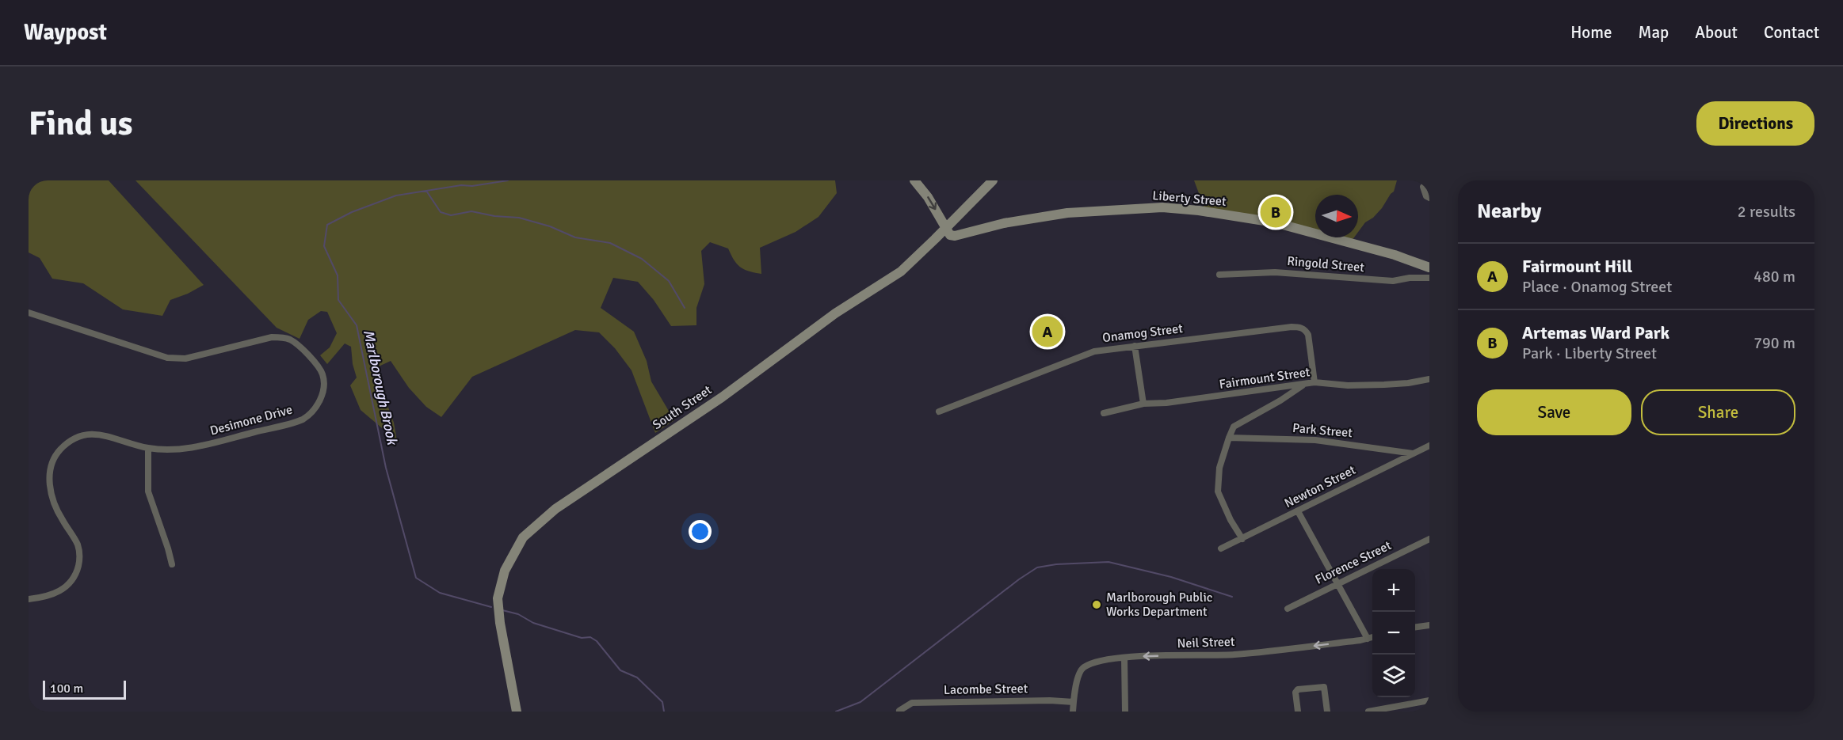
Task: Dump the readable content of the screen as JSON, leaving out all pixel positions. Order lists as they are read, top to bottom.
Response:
{
  "streets": {
    "main road": ["Liberty Street", "South Street"],
    "street": [
      "Ringold Street",
      "Onamog Street",
      "Fairmount Street",
      "Desimone Drive",
      "Park Street",
      "Newton Street",
      "Florence Street",
      "Neil Street",
      "Lacombe Street"
    ]
  },
  "crossings": [
    ["Liberty Street", "South Street"],
    ["Onamog Street", "Fairmount Street"],
    ["Park Street", "Newton Street"],
    ["Neil Street", "Lacombe Street"]
  ],
  "one_way": ["Neil Street"],
  "water": ["Marlborough Brook"],
  "places": ["Marlborough Public Works Department"],
  "scale_bar": "100 m",
  "north": "right",
  "page": {
    "header": "Waypost",
    "nav": [
      "Home",
      "Map",
      "About",
      "Contact"
    ],
    "buttons": [
      "Directions",
      ["Save", "Share"]
    ],
    "title": "Find us",
    "heading": ["Nearby", "2 results"],
    "pins": ["B", "A"],
    "list": [
      {
        "mark": "A",
        "name": "Fairmount Hill",
        "note": "Place · Onamog Street",
        "value": "480 m"
      },
      {
        "mark": "B",
        "name": "Artemas Ward Park",
        "note": "Park · Liberty Street",
        "value": "790 m"
      }
    ],
    "map_buttons": ["+", "−"],
    "scale": "100 m"
  }
}
